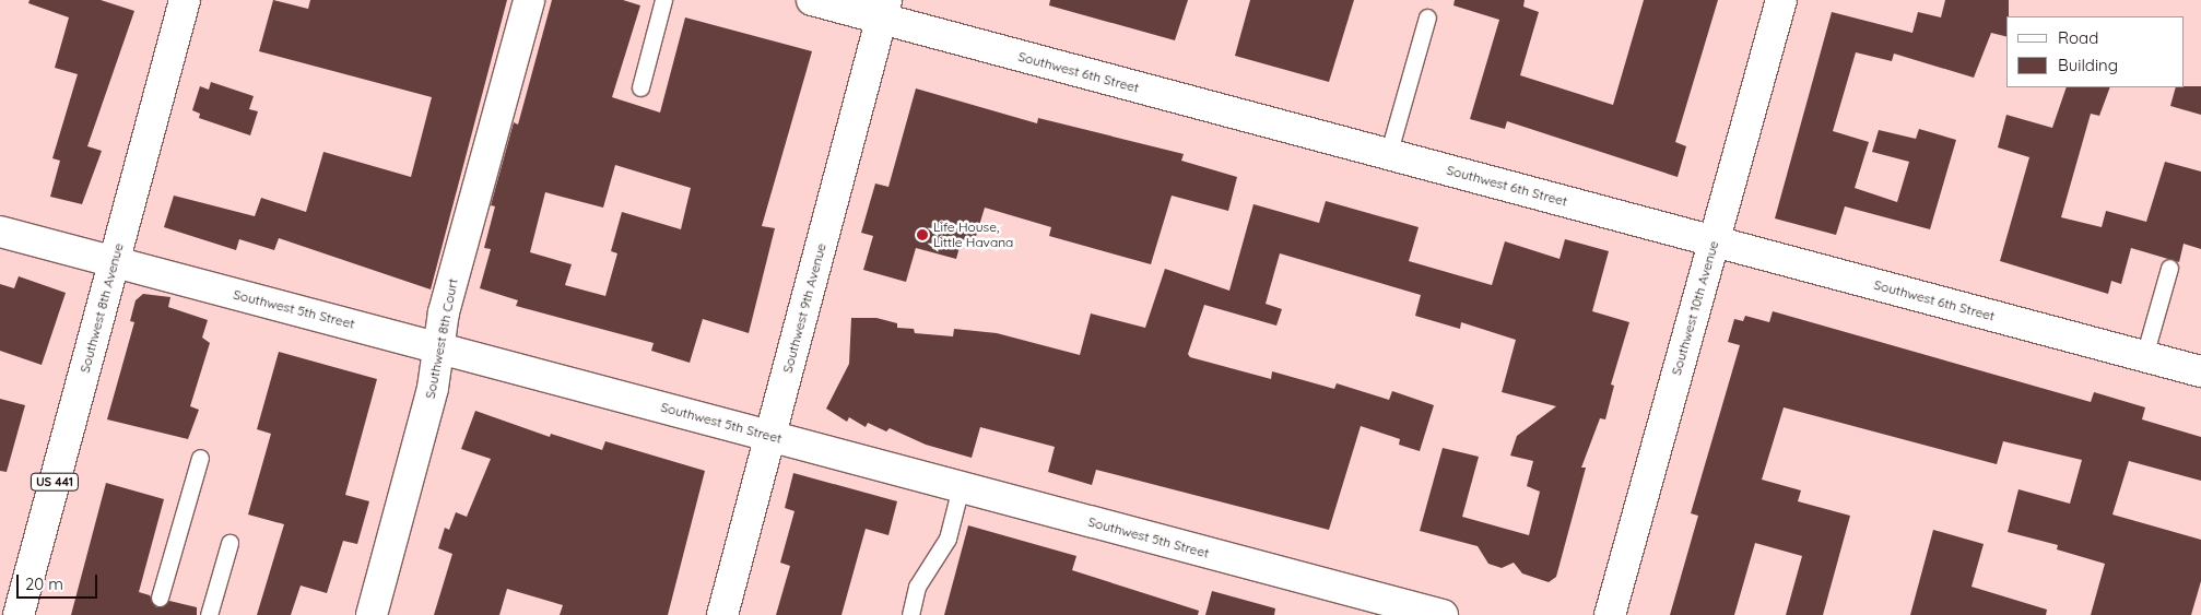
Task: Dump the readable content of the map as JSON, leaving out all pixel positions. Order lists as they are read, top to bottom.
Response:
{
  "streets": {
    "street": [
      "Southwest 6th Street",
      "Southwest 8th Avenue",
      "Southwest 9th Avenue",
      "Southwest 10th Avenue",
      "Southwest 5th Street",
      "Southwest 8th Court",
      "US 441"
    ]
  },
  "crossings": [
    ["Southwest 6th Street", "Southwest 9th Avenue"],
    ["Southwest 6th Street", "Southwest 10th Avenue"],
    ["Southwest 8th Avenue", "Southwest 5th Street"],
    ["Southwest 9th Avenue", "Southwest 5th Street"],
    ["Southwest 5th Street", "Southwest 8th Court"]
  ],
  "places": ["Life House, Little Havana"],
  "legend": ["Road", "Building"],
  "scale_bar": "20 m"
}
